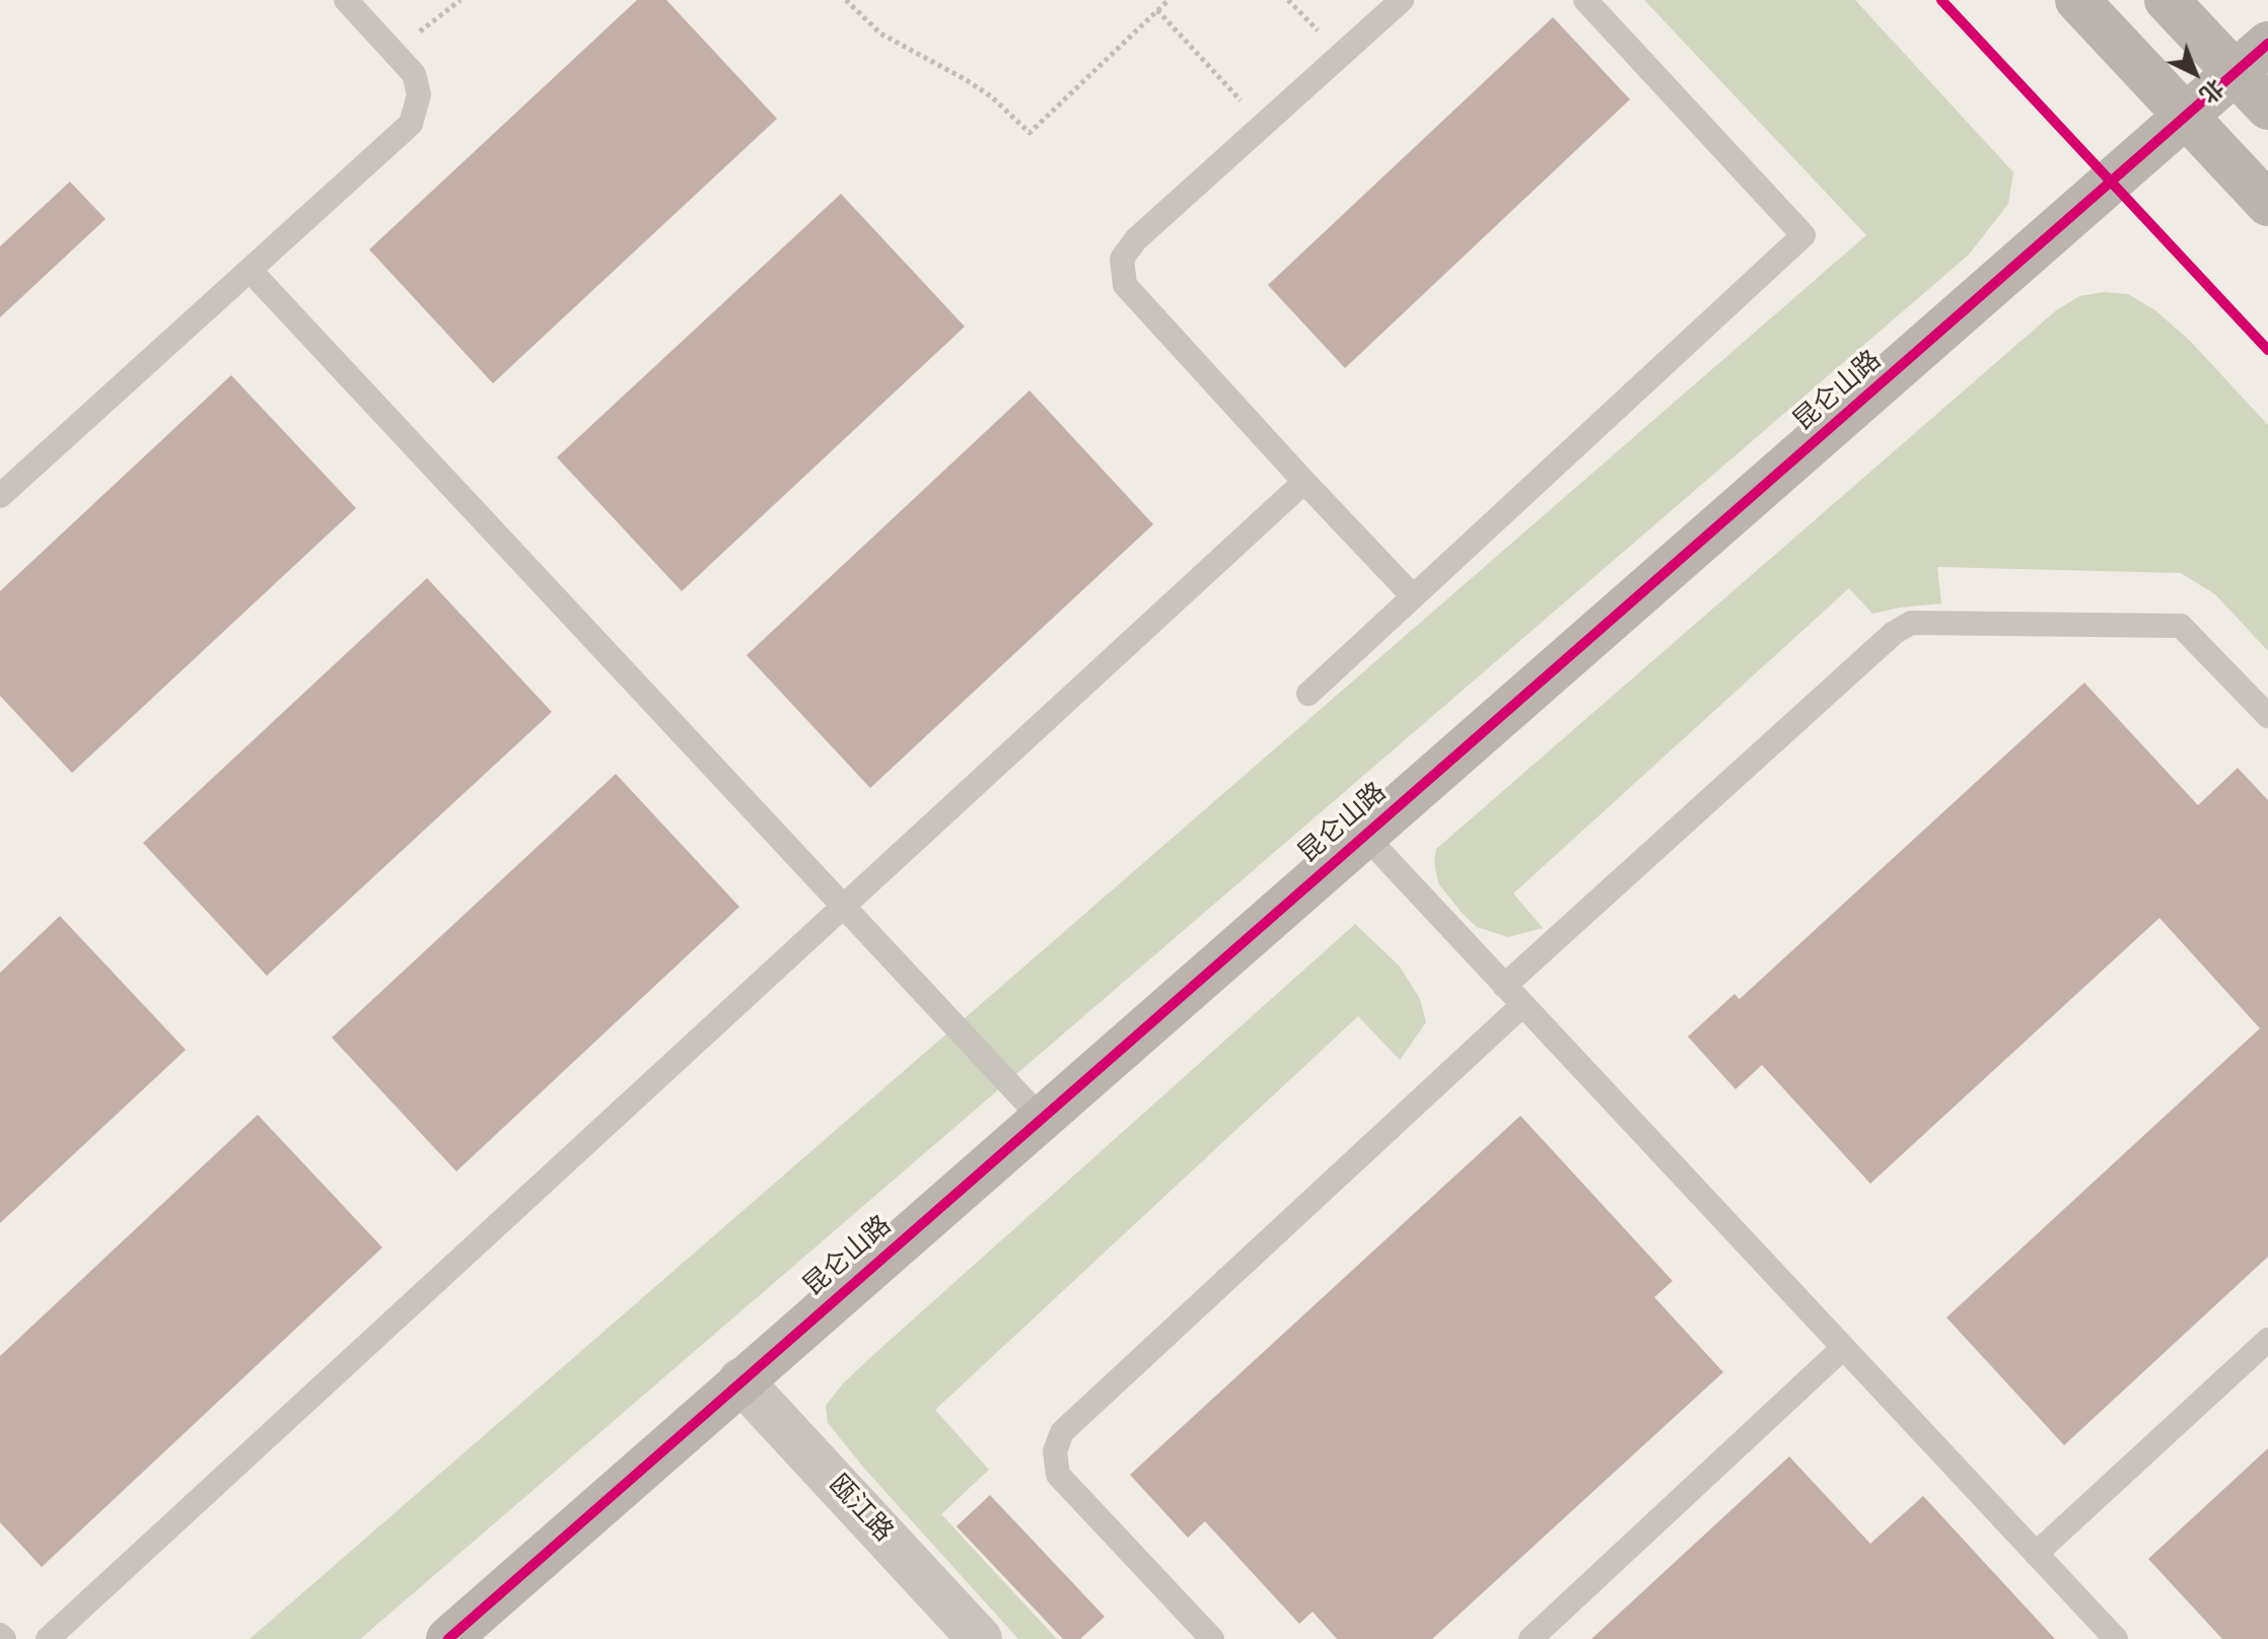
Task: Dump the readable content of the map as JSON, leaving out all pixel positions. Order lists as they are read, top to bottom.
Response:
{
  "streets": {
    "street": ["昆仑山路", "瓯江路"]
  },
  "crossings": [
    ["昆仑山路", "瓯江路"]
  ],
  "north": "bottom right"
}
